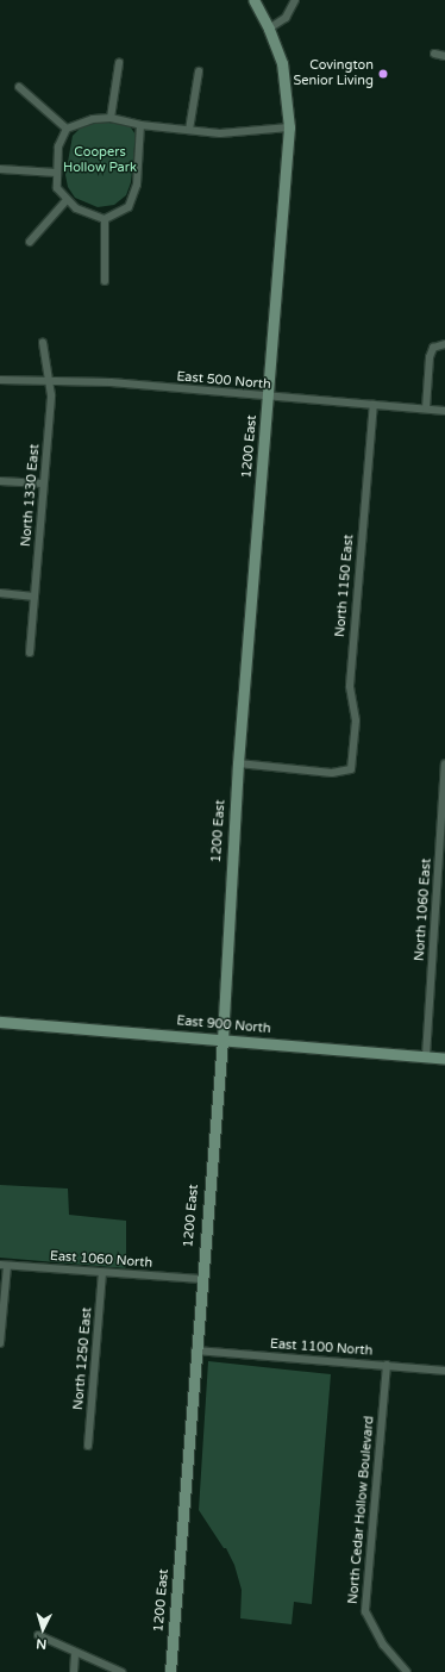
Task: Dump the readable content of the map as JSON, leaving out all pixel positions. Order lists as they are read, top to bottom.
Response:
{
  "streets": {
    "main road": ["1200 East", "East 900 North"],
    "street": [
      "East 500 North",
      "North 1330 East",
      "North 1150 East",
      "North 1060 East",
      "East 1060 North",
      "East 1100 North",
      "North 1250 East",
      "North Cedar Hollow Boulevard"
    ]
  },
  "crossings": [
    ["East 500 North", "1200 East"],
    ["East 500 North", "North 1330 East"],
    ["East 500 North", "North 1150 East"],
    ["1200 East", "North 1150 East"],
    ["1200 East", "East 900 North"],
    ["1200 East", "East 1060 North"],
    ["1200 East", "East 1100 North"],
    ["North 1060 East", "East 900 North"],
    ["East 1060 North", "North 1250 East"],
    ["East 1100 North", "North Cedar Hollow Boulevard"]
  ],
  "parks": ["Coopers Hollow Park"],
  "places": ["Covington Senior Living"],
  "north": "bottom"
}
